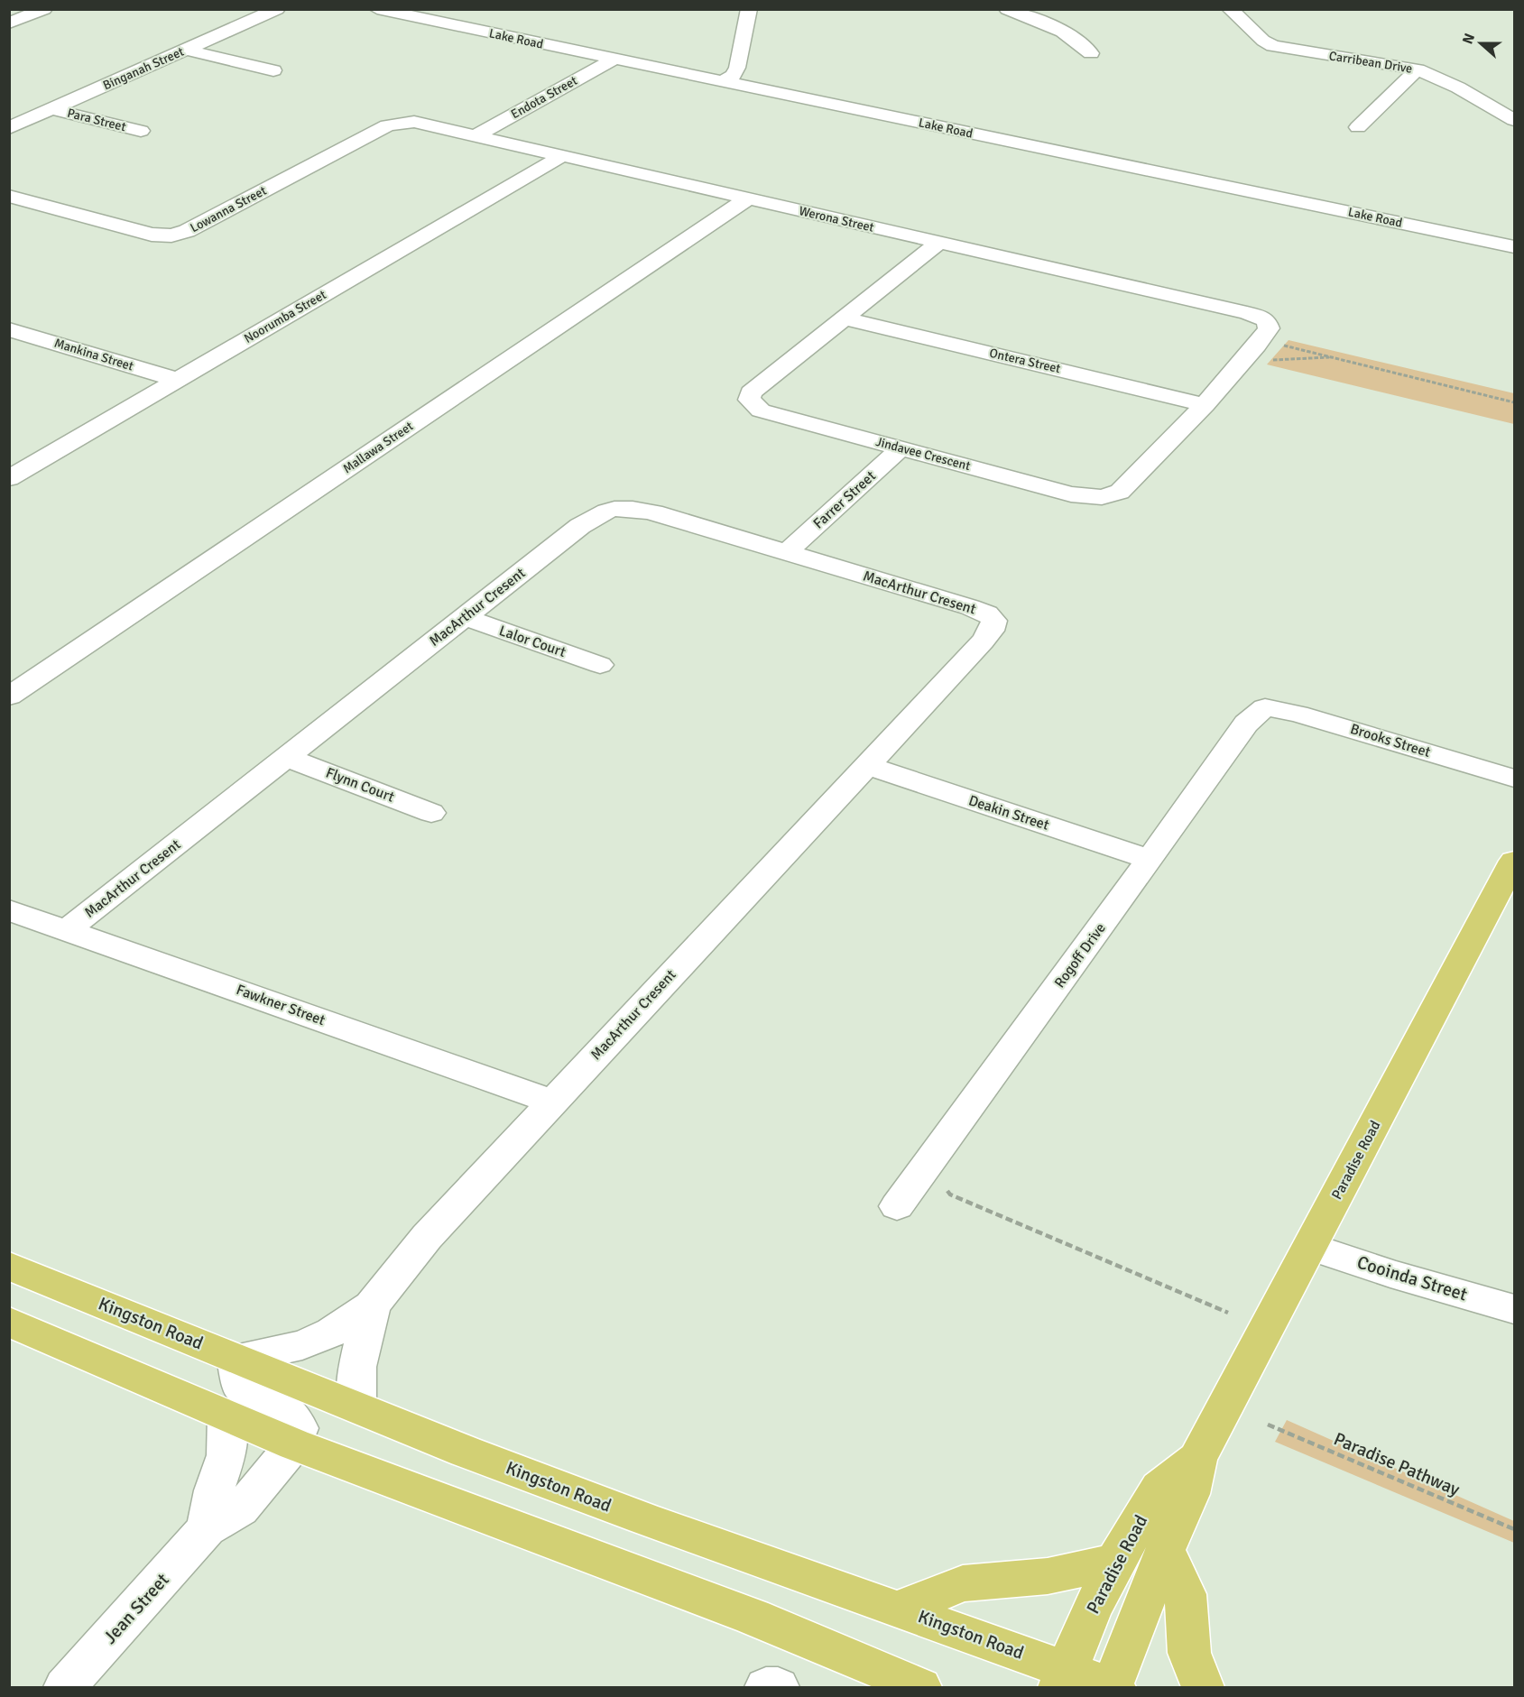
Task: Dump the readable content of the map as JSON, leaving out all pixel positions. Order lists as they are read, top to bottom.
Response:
{
  "streets": {
    "main road": ["Paradise Road", "Kingston Road"],
    "street": [
      "Lake Road",
      "Carribean Drive",
      "Binganah Street",
      "Endota Street",
      "Para Street",
      "Lowanna Street",
      "Werona Street",
      "Noorumba Street",
      "Mankina Street",
      "Ontera Street",
      "Mallawa Street",
      "Jindavee Crescent",
      "Farrer Street",
      "MacArthur Cresent",
      "Lalor Court",
      "Brooks Street",
      "Flynn Court",
      "Deakin Street",
      "Rogoff Drive",
      "Fawkner Street",
      "Cooinda Street",
      "Jean Street"
    ],
    "path": ["Paradise Pathway"]
  },
  "crossings": [
    ["Lake Road", "Endota Street"],
    ["Binganah Street", "Para Street"],
    ["Endota Street", "Werona Street"],
    ["Lowanna Street", "Werona Street"],
    ["Werona Street", "Noorumba Street"],
    ["Werona Street", "Mallawa Street"],
    ["Werona Street", "Jindavee Crescent"],
    ["Noorumba Street", "Mankina Street"],
    ["Ontera Street", "Jindavee Crescent"],
    ["Jindavee Crescent", "Farrer Street"],
    ["Farrer Street", "MacArthur Cresent"],
    ["MacArthur Cresent", "Lalor Court"],
    ["MacArthur Cresent", "Flynn Court"],
    ["MacArthur Cresent", "Deakin Street"],
    ["MacArthur Cresent", "Fawkner Street"],
    ["MacArthur Cresent", "Kingston Road"],
    ["Brooks Street", "Rogoff Drive"],
    ["Deakin Street", "Rogoff Drive"],
    ["Paradise Road", "Cooinda Street"],
    ["Paradise Road", "Kingston Road"]
  ],
  "north": "left"
}
